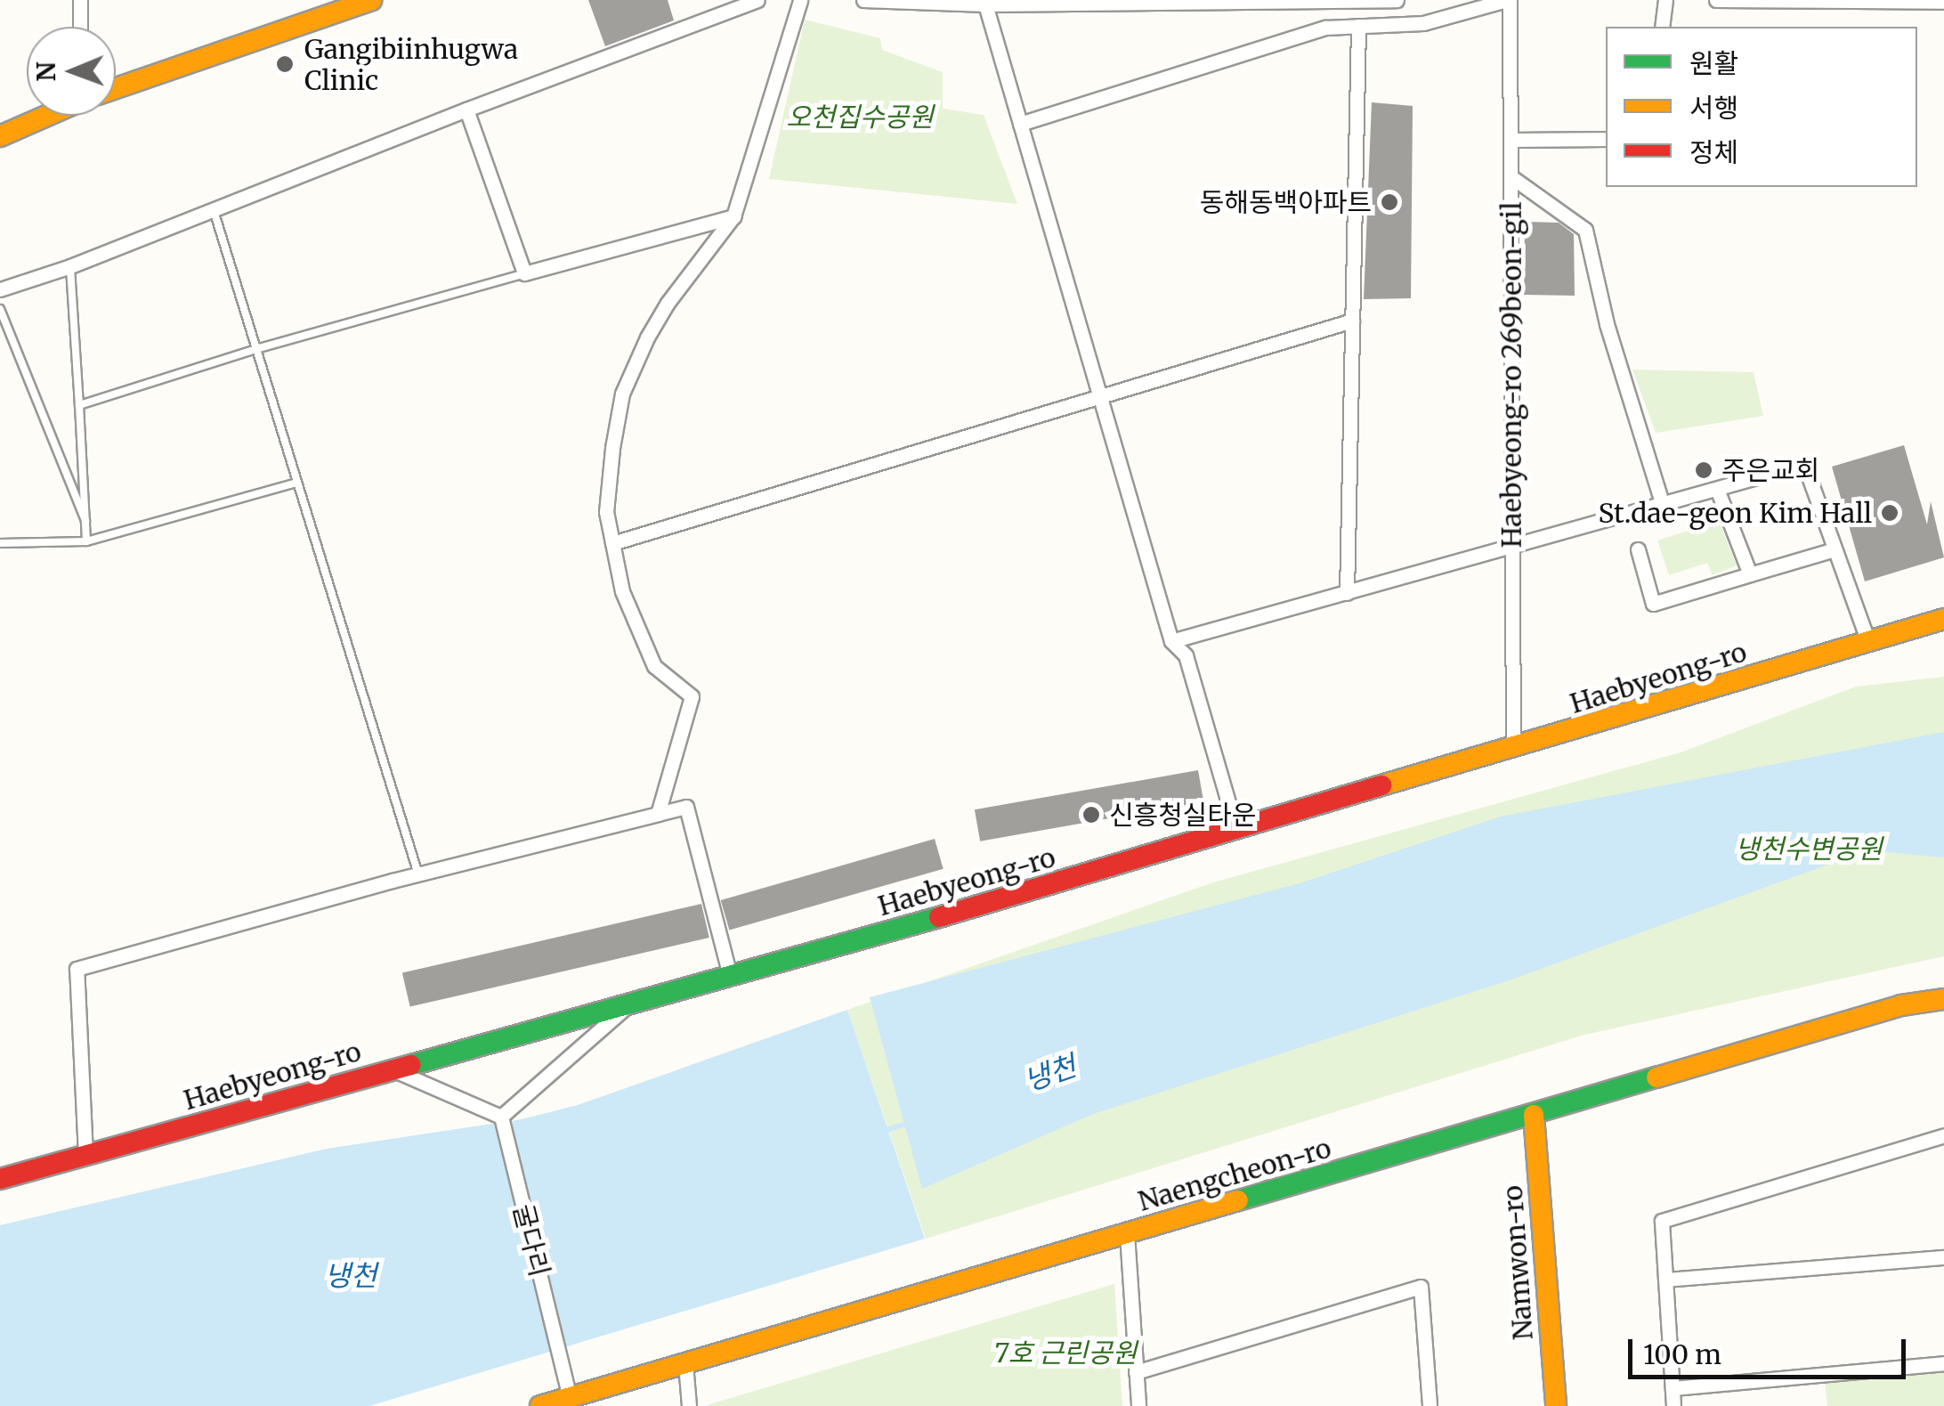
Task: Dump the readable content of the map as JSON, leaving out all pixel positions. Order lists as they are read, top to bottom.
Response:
{
  "streets": {
    "main road": ["Haebyeong-ro", "Naengcheon-ro", "Namwon-ro"],
    "street": ["Haebyeong-ro 269beon-gil", "굴다리"]
  },
  "crossings": [
    ["Haebyeong-ro 269beon-gil", "Haebyeong-ro"],
    ["Naengcheon-ro", "굴다리"],
    ["Naengcheon-ro", "Namwon-ro"]
  ],
  "water": ["냉천"],
  "parks": ["오천집수공원", "냉천수변공원", "7호 근린공원"],
  "places": [
    "Gangibiinhugwa Clinic",
    "동해동백아파트",
    "주은교회",
    "St.dae-geon Kim Hall",
    "신흥청실타운"
  ],
  "legend": ["원활", "서행", "정체"],
  "scale_bar": "100 m",
  "north": "left"
}
